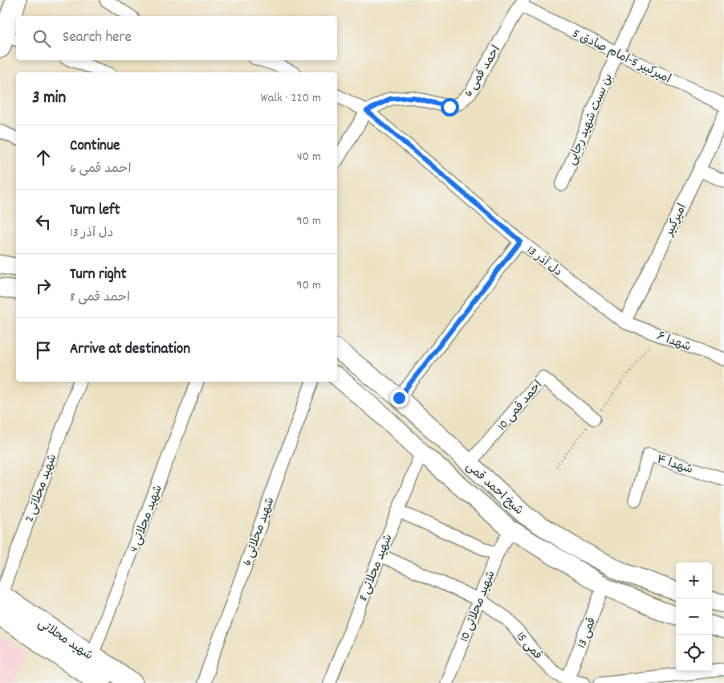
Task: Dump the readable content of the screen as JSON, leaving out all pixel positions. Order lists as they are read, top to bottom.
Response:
{
  "streets": {
    "main road": ["شهید محلاتی"],
    "street": [
      "امیرکبیر 5-امام صادق 5",
      "احمد قمی 6",
      "بن بست شهید رجایی",
      "امیرکبیر",
      "دل آذر 13",
      "شهدا ۶",
      "احمد قمی 10",
      "شهدا ۴",
      "شهید محلاتی 2",
      "شیخ احمد قمی",
      "شهید محلاتی 4",
      "شهید محلاتی 6",
      "شهید محلاتی 8",
      "شهید محلاتی 10",
      "قمی 13",
      "قمی 15"
    ]
  },
  "crossings": [
    ["امیرکبیر 5-امام صادق 5", "احمد قمی 6"],
    ["امیرکبیر 5-امام صادق 5", "بن بست شهید رجایی"],
    ["احمد قمی 6", "دل آذر 13"],
    ["امیرکبیر", "دل آذر 13"],
    ["امیرکبیر", "شهدا ۶"],
    ["دل آذر 13", "شهدا ۶"],
    ["احمد قمی 10", "شیخ احمد قمی"],
    ["شهید محلاتی 2", "شهید محلاتی"],
    ["شیخ احمد قمی", "شهید محلاتی 8"],
    ["شیخ احمد قمی", "شهید محلاتی 10"],
    ["شیخ احمد قمی", "قمی 13"],
    ["شهید محلاتی 4", "شهید محلاتی"],
    ["شهید محلاتی 8", "قمی 15"],
    ["شهید محلاتی 10", "قمی 15"],
    ["قمی 13", "قمی 15"]
  ],
  "page": {
    "search": "Search here",
    "heading": ["3 min", "Walk · 220 m"],
    "list": [
      ["Continue", "احمد قمی 6", "40 m"],
      ["Turn left", "دل آذر 13", "90 m"],
      ["Turn right", "احمد قمی 8", "90 m"],
      "Arrive at destination"
    ],
    "map_buttons": ["+", "−"]
  }
}
